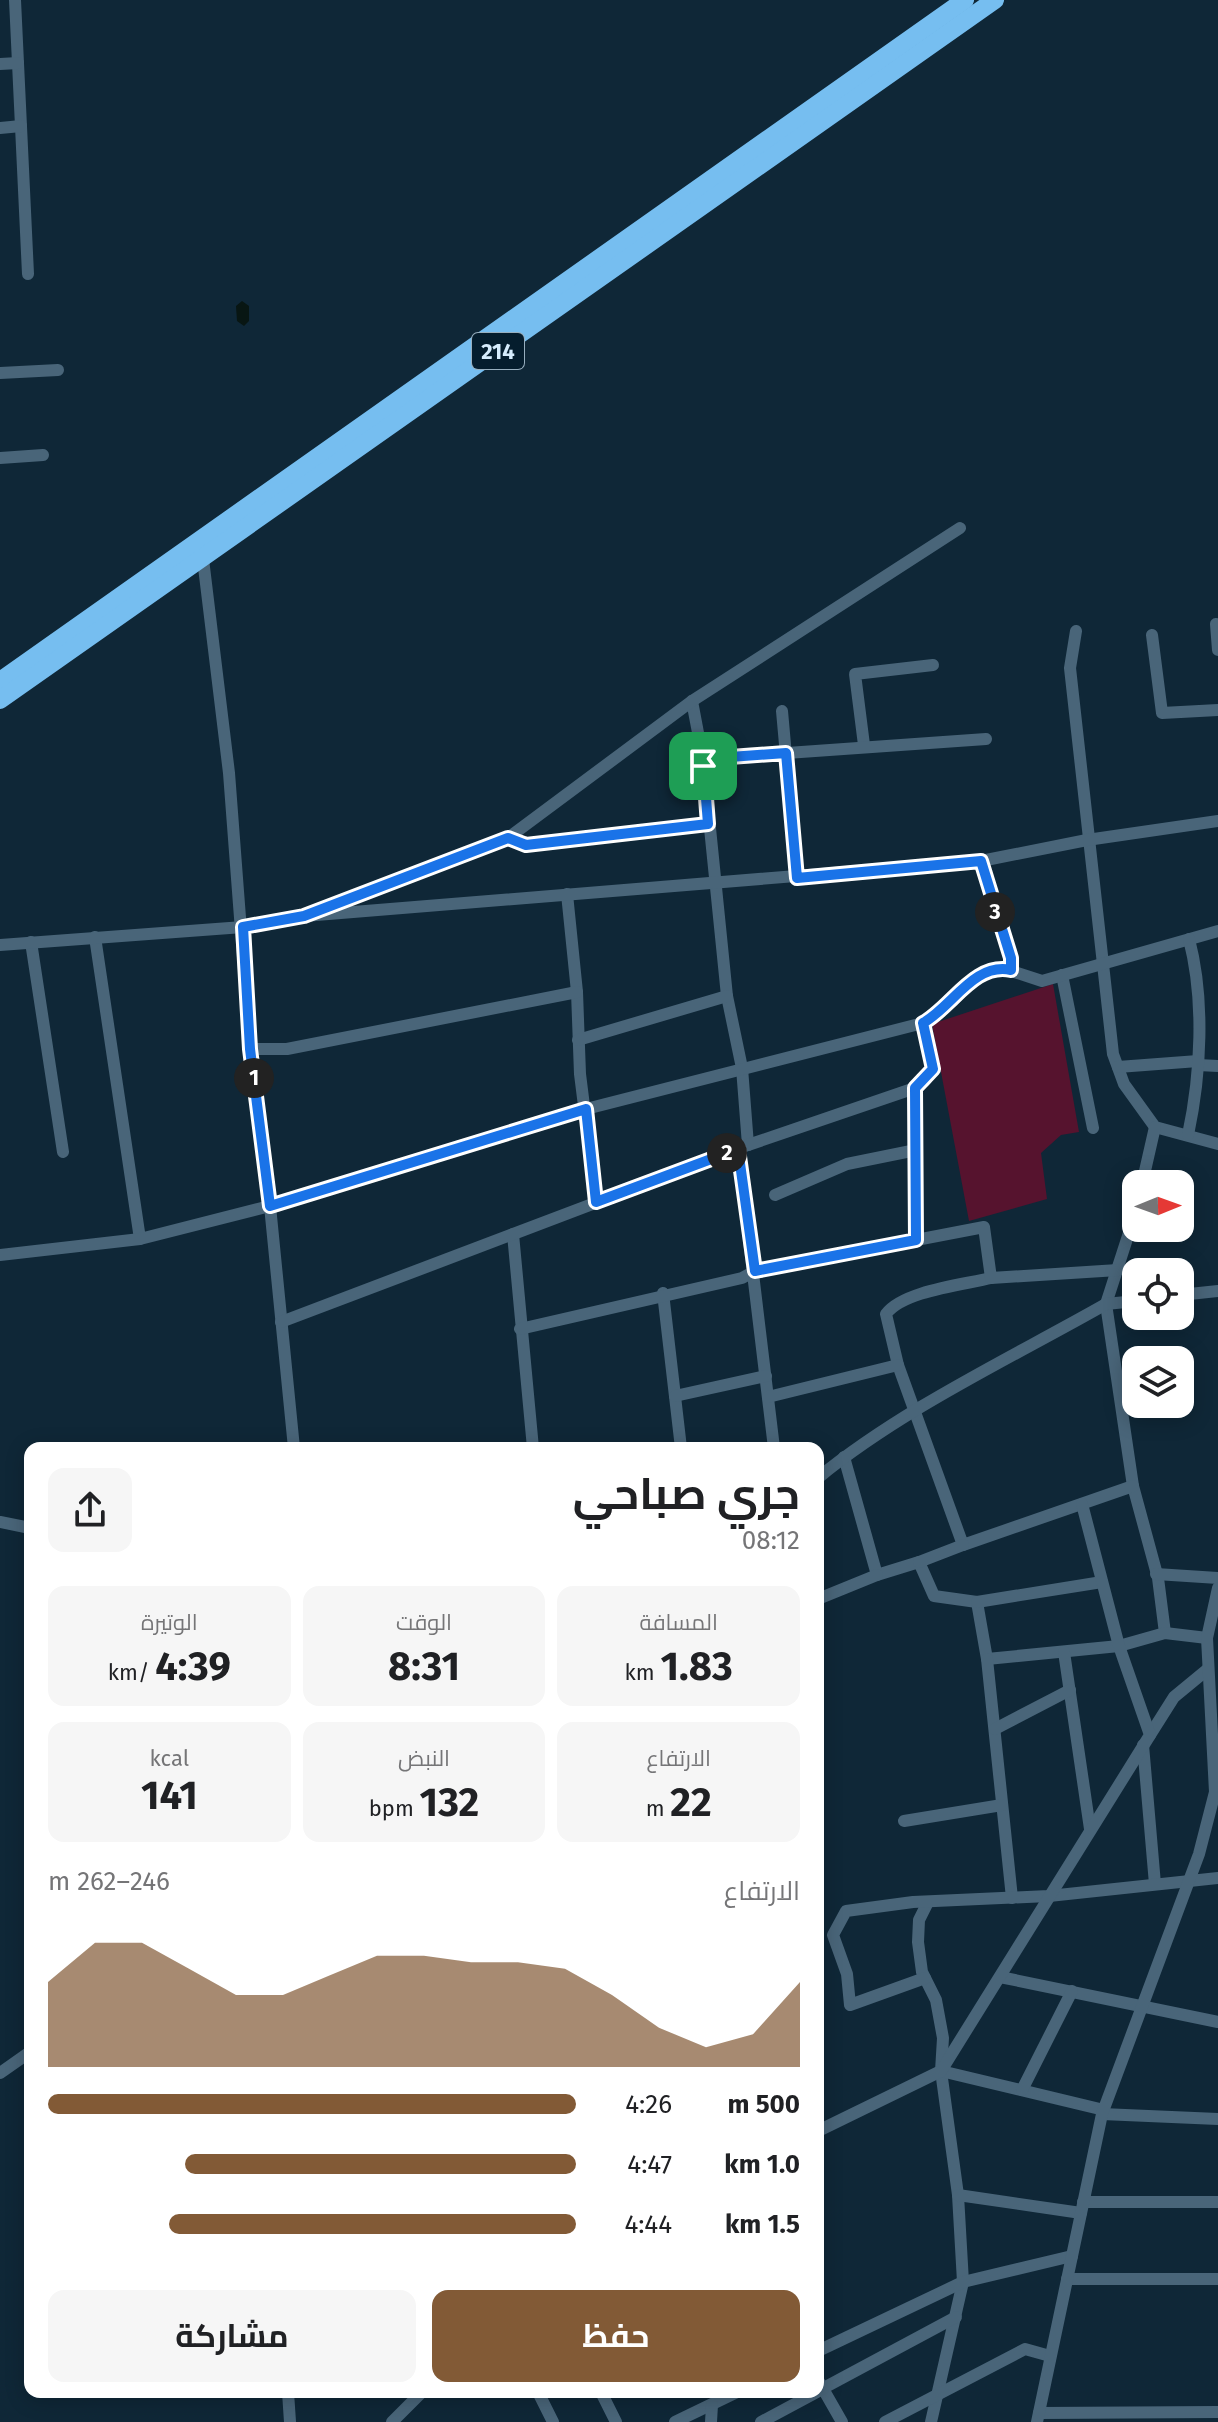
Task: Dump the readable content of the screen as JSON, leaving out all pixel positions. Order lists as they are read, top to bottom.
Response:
{
  "streets": {
    "highway": ["214"]
  },
  "north": "right",
  "page": {
    "pins": ["3", "1", "2"],
    "heading": ["جري صباحي", "08:12"],
    "stats": [
      ["المسافة", "1.83 km"],
      ["الوقت", "8:31"],
      ["الوتيرة", "4:39 /km"],
      ["الارتفاع", "22 m"],
      ["النبض", "132 bpm"],
      ["kcal", "141"]
    ],
    "chart": ["الارتفاع", "246–262 m"],
    "list": [
      {
        "name": "500 m",
        "note": "4:26"
      },
      {
        "name": "1.0 km",
        "note": "4:47"
      },
      {
        "name": "1.5 km",
        "note": "4:44"
      }
    ],
    "buttons": ["حفظ", "مشاركة"]
  }
}
